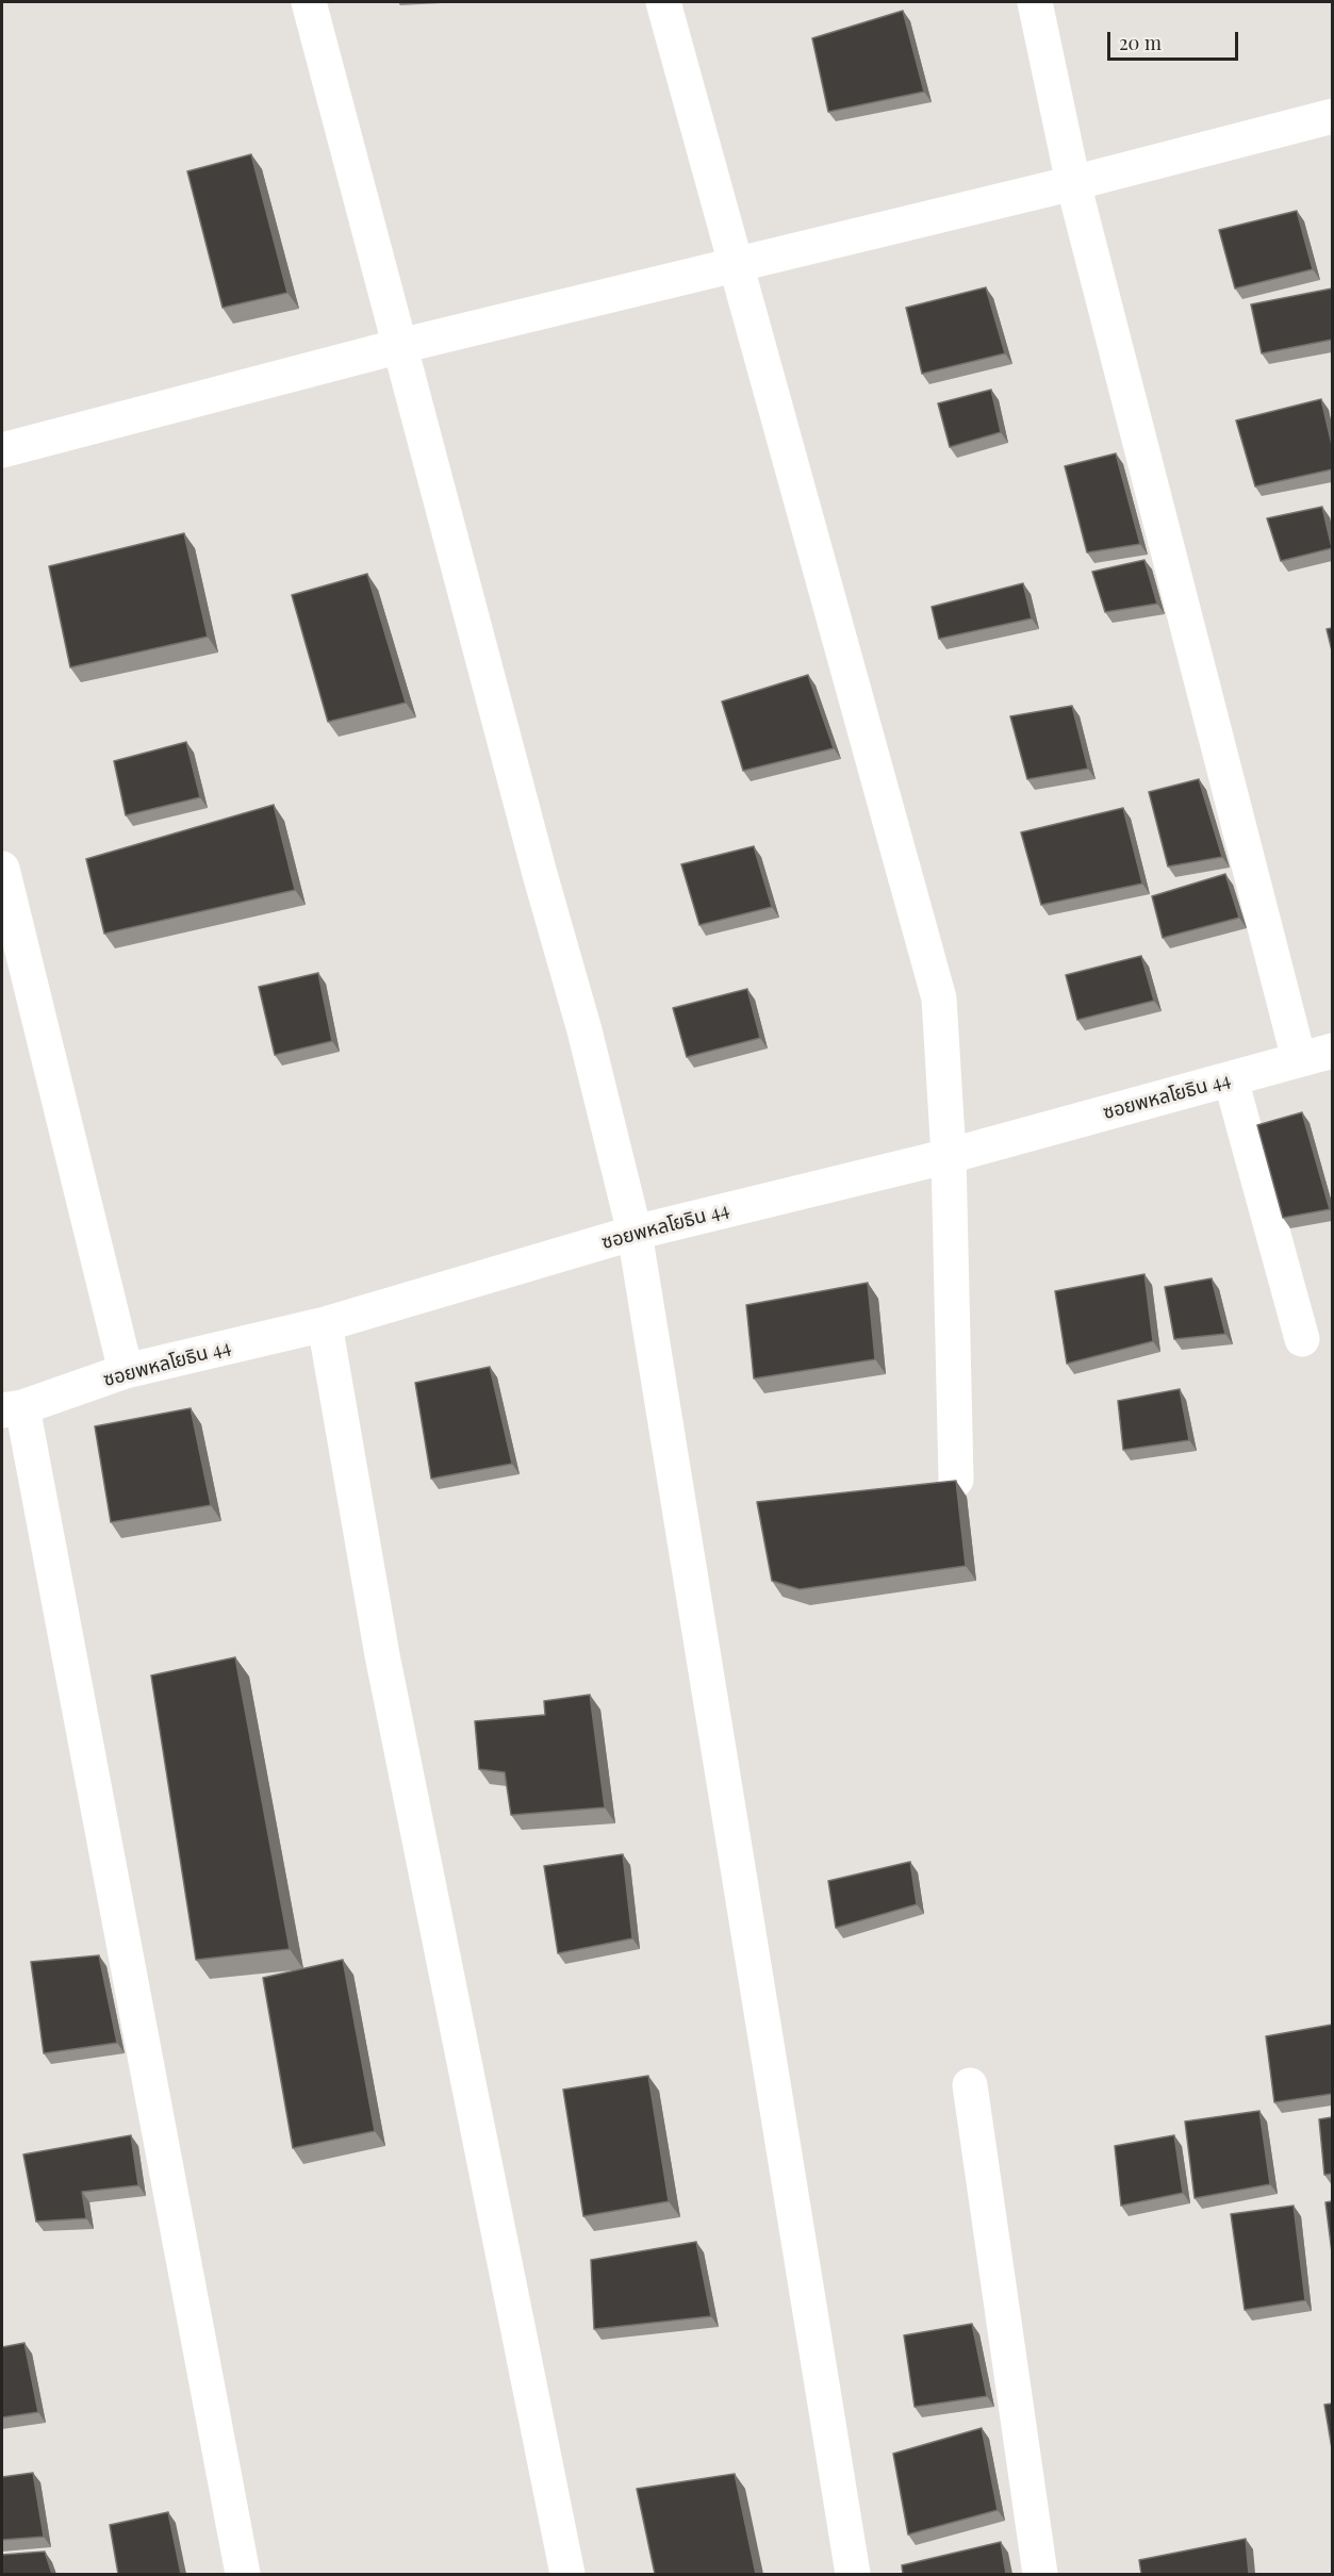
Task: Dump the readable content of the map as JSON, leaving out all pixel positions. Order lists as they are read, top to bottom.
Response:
{
  "streets": {
    "street": ["ซอยพหลโยธิน 44"]
  },
  "scale_bar": "20 m"
}
